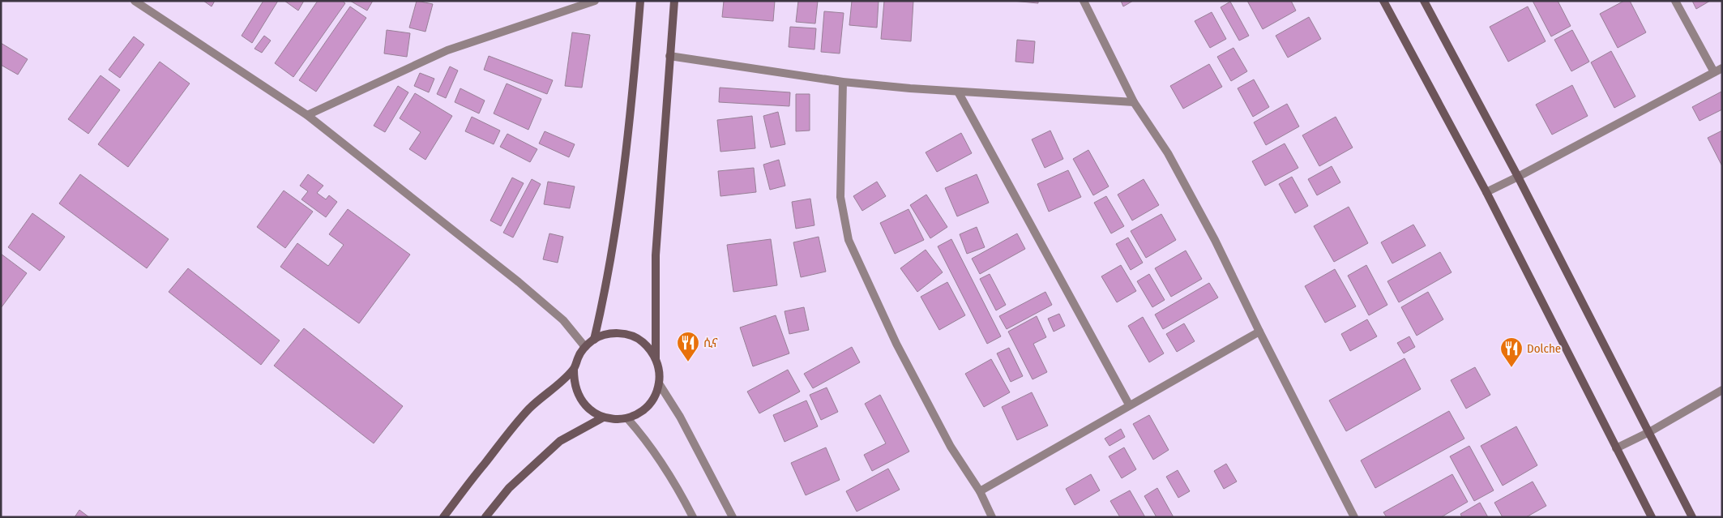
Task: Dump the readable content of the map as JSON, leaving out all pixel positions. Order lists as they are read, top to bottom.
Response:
{
  "places": {
    "restaurant": ["ሲና", "Dolche"]
  }
}
